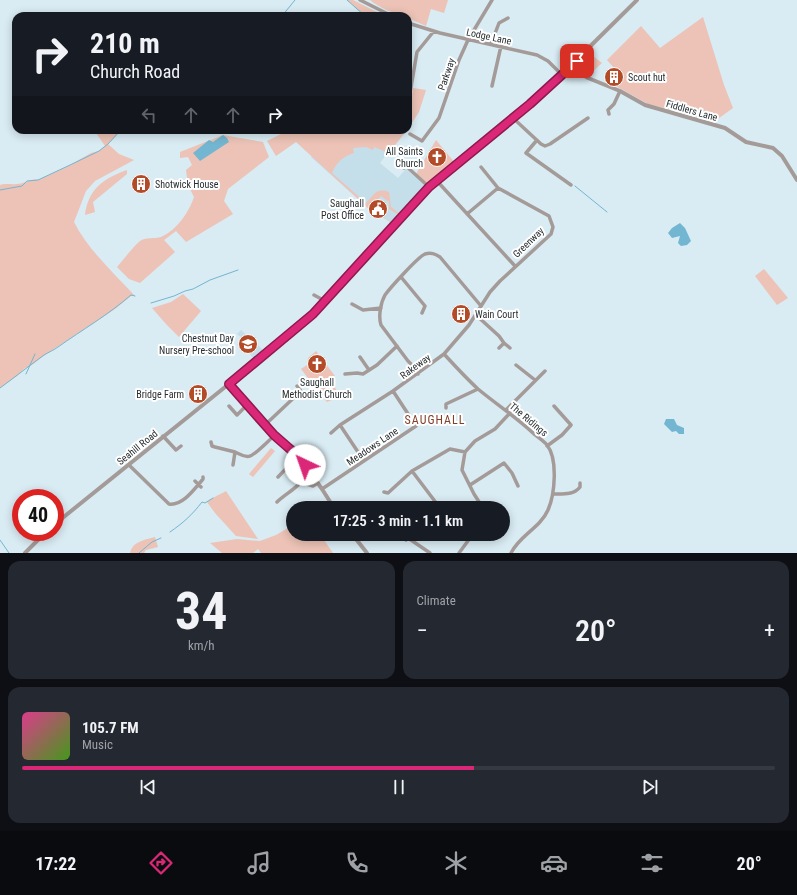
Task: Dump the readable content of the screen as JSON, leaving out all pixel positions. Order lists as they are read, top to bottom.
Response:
{
  "streets": {
    "street": [
      "Lodge Lane",
      "Parkway",
      "Fiddlers Lane",
      "Greenway",
      "Rakeway",
      "The Ridings",
      "Meadows Lane",
      "Seahill Road"
    ]
  },
  "crossings": [
    ["Lodge Lane", "Parkway"],
    ["Lodge Lane", "Seahill Road"],
    ["Fiddlers Lane", "Seahill Road"],
    ["Greenway", "Rakeway"],
    ["Rakeway", "The Ridings"],
    ["Rakeway", "Meadows Lane"]
  ],
  "districts": ["SAUGHALL"],
  "places": {
    "building": [
      "Scout hut",
      "Shotwick House",
      "Wain Court",
      "Bridge Farm"
    ],
    "church": ["All Saints Church", "Saughall Methodist Church"],
    "public building": ["Saughall Post Office"],
    "school or university": ["Chestnut Day Nursery Pre-school"]
  },
  "page": {
    "turn": ["210 m", "Church Road"],
    "limit": "40",
    "trip": "17:25 · 3 min · 1.1 km",
    "tile": [
      ["34", "km/h"],
      "Climate"
    ],
    "heat": ["−", "20°", "+"],
    "song": ["105.7 FM", "Music"],
    "tabs": ["17:22", "20°"]
  }
}
